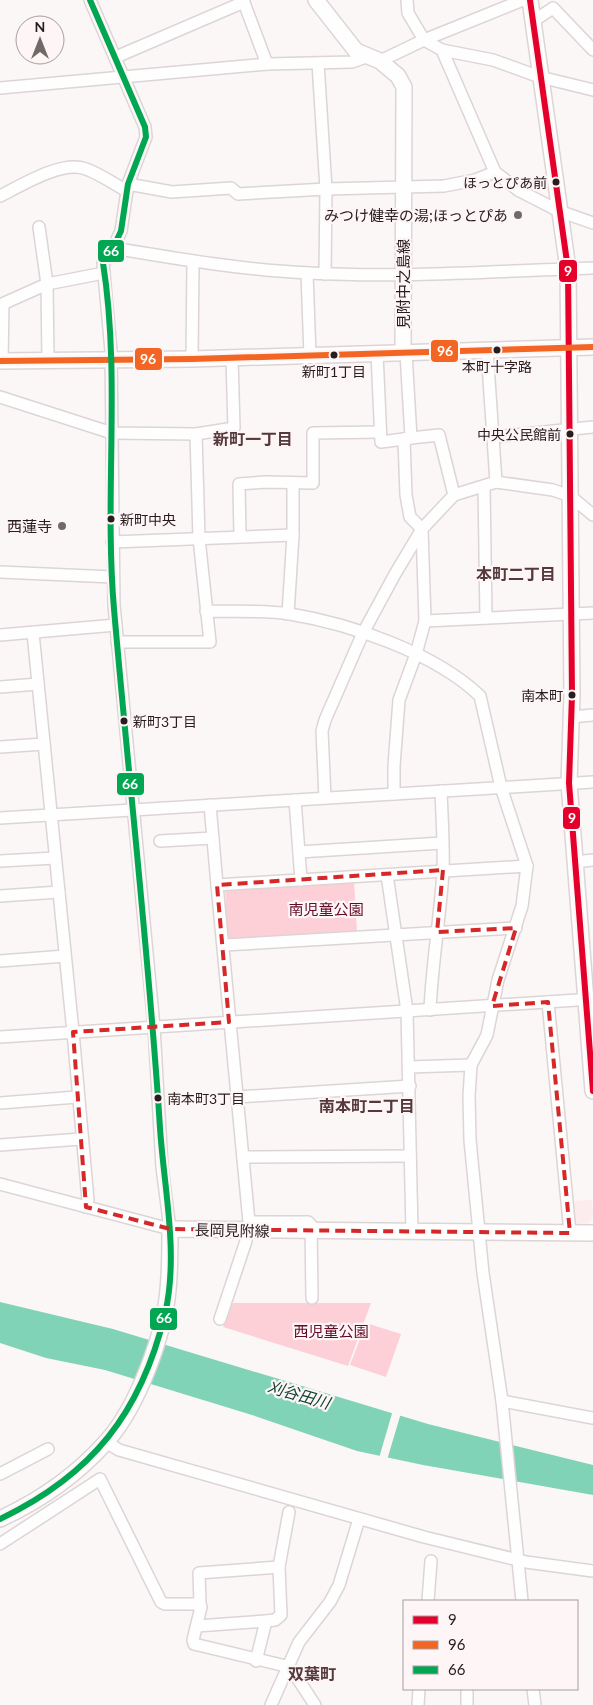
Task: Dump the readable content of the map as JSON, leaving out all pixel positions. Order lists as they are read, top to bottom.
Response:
{
  "streets": {
    "main road": ["見附中之島線", "長岡見附線"]
  },
  "districts": [
    "新町一丁目",
    "本町二丁目",
    "南本町二丁目",
    "双葉町"
  ],
  "water": ["刈谷田川"],
  "parks": ["南児童公園", "西児童公園"],
  "places": [
    "ほっとぴあ前",
    "みつけ健幸の湯;ほっとぴあ",
    "本町十字路",
    "新町1丁目",
    "中央公民館前",
    "新町中央",
    "西蓮寺",
    "南本町",
    "新町3丁目",
    "南本町3丁目"
  ],
  "lines": ["transit line 9", "transit line 66", "transit line 96"],
  "legend": ["9", "96", "66"],
  "north": "top"
}
